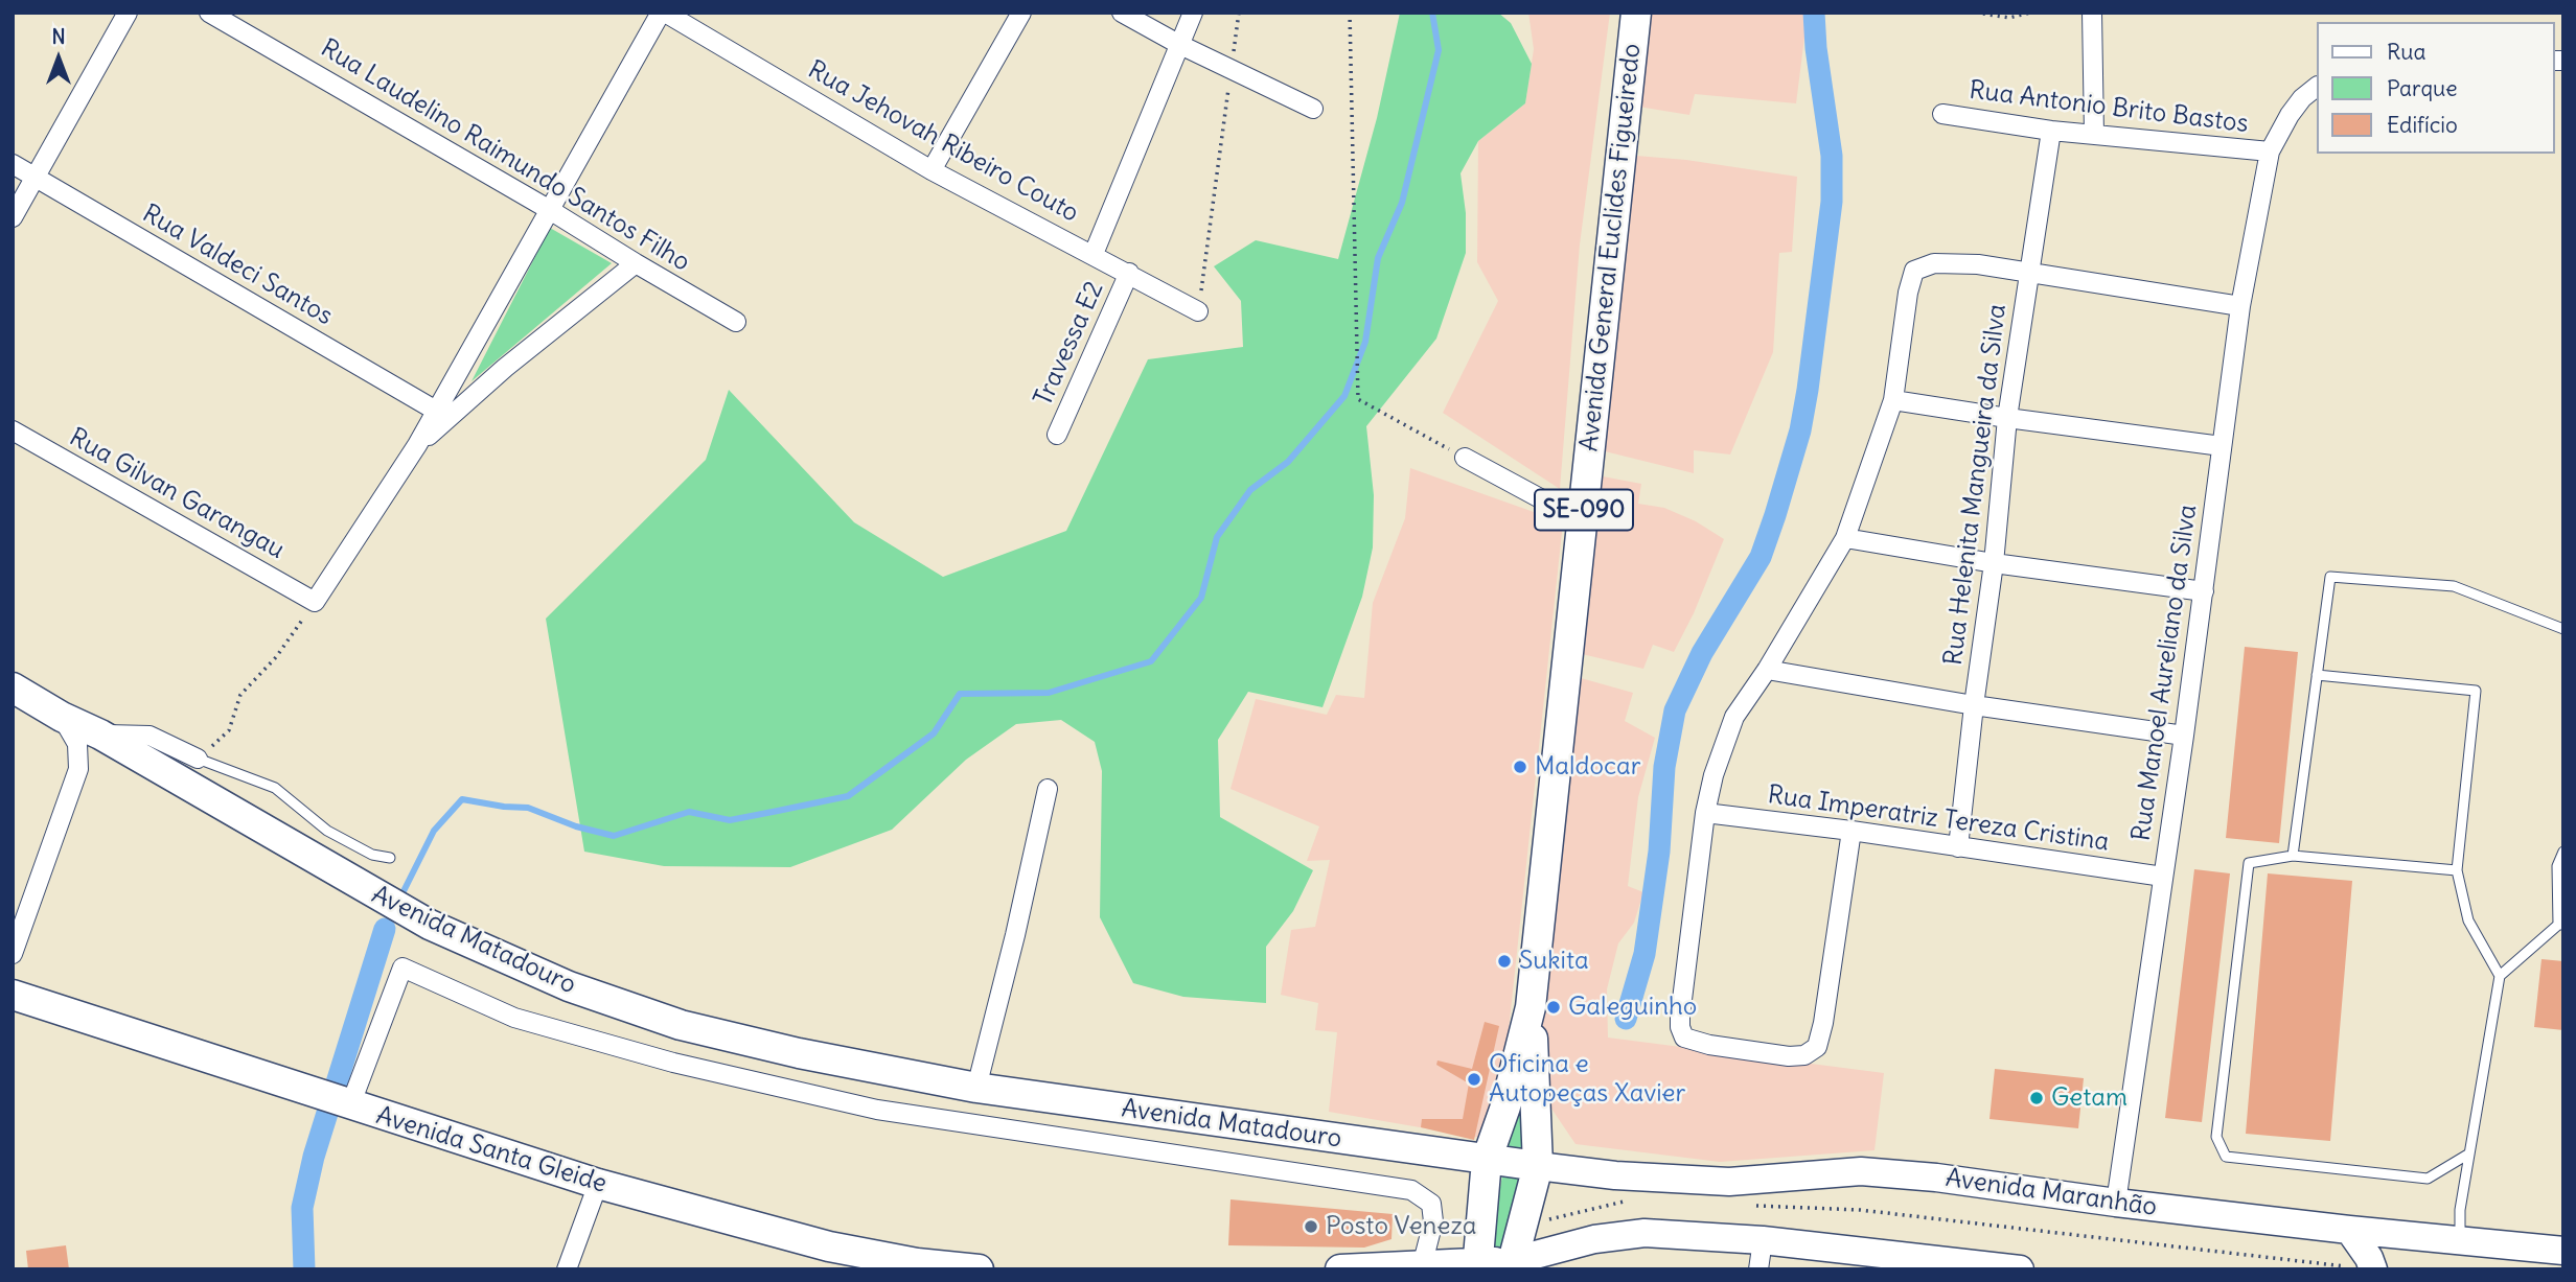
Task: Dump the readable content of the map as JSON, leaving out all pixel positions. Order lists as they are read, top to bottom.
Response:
{
  "streets": {
    "main road": [
      "Avenida General Euclides Figueiredo",
      "SE-090",
      "Avenida Matadouro",
      "Avenida Santa Gleide",
      "Avenida Maranhão"
    ],
    "street": [
      "Rua Antonio Brito Bastos",
      "Rua Jehovah Ribeiro Couto",
      "Rua Laudelino Raimundo Santos Filho",
      "Rua Valdeci Santos",
      "Travessa E2",
      "Rua Helenita Mangueira da Silva",
      "Rua Gilvan Garangau",
      "Rua Manoel Aureliano da Silva",
      "Rua Imperatriz Tereza Cristina"
    ]
  },
  "crossings": [
    ["Rua Antonio Brito Bastos", "Rua Helenita Mangueira da Silva"],
    ["Rua Antonio Brito Bastos", "Rua Manoel Aureliano da Silva"],
    ["Rua Jehovah Ribeiro Couto", "Travessa E2"],
    ["Avenida General Euclides Figueiredo", "SE-090"],
    ["Avenida General Euclides Figueiredo", "Avenida Matadouro"],
    ["Avenida General Euclides Figueiredo", "Avenida Maranhão"],
    ["Rua Helenita Mangueira da Silva", "Rua Imperatriz Tereza Cristina"],
    ["SE-090", "Avenida Matadouro"],
    ["SE-090", "Avenida Maranhão"],
    ["Rua Manoel Aureliano da Silva", "Rua Imperatriz Tereza Cristina"],
    ["Rua Manoel Aureliano da Silva", "Avenida Maranhão"],
    ["Avenida Matadouro", "Avenida Maranhão"]
  ],
  "places": [
    "Maldocar",
    "Sukita",
    "Galeguinho",
    "Oficina e Autopeças Xavier",
    "Getam",
    "Posto Veneza"
  ],
  "legend": ["Rua", "Parque", "Edifício"],
  "north": "top"
}
